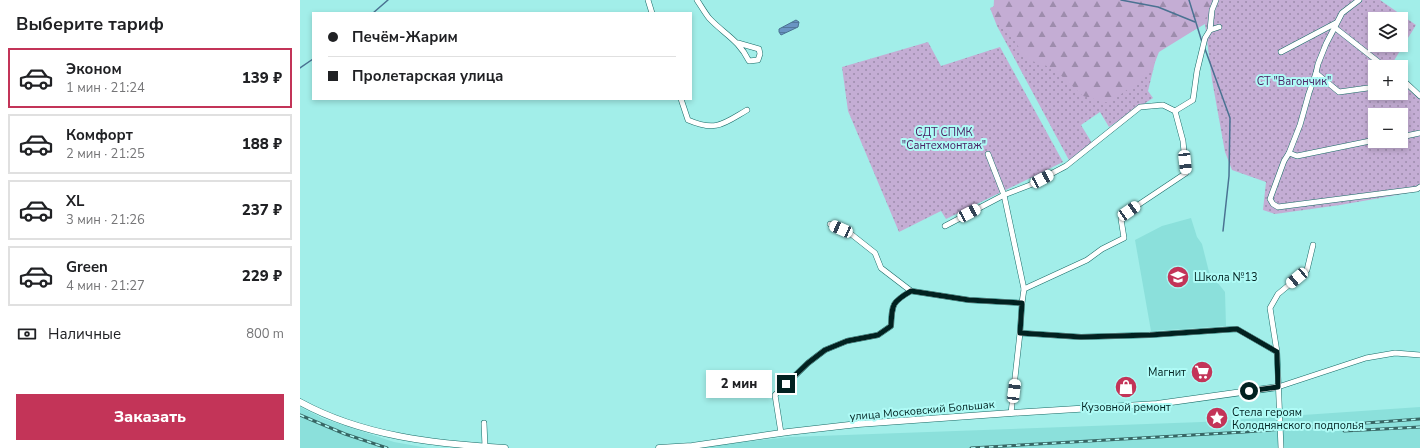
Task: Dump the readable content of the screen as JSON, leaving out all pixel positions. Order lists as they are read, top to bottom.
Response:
{
  "streets": {
    "street": ["улица Московский Большак"]
  },
  "parks": ["СТ \"Вагончик\"", "СДТ СПМК \"Сантехмонтаж\""],
  "places": {
    "school or university": ["Школа №13"],
    "supermarket": ["Магнит"],
    "shop": ["Кузовной ремонт"],
    "place": ["Стела героям Колоднянского подполья"]
  },
  "page": {
    "heading": "Выберите тариф",
    "map_buttons": ["+", "−"],
    "banner": ["Печём-Жарим", "Пролетарская улица"],
    "list": [
      {
        "name": "Эконом",
        "note": "1 мин · 21:24",
        "value": "139 ₽"
      },
      {
        "name": "Комфорт",
        "note": "2 мин · 21:25",
        "value": "188 ₽"
      },
      {
        "name": "XL",
        "note": "3 мин · 21:26",
        "value": "237 ₽"
      },
      {
        "name": "Green",
        "note": "4 мин · 21:27",
        "value": "229 ₽"
      }
    ],
    "pay": ["Наличные", "800 m"],
    "bubble": "2 мин",
    "buttons": "Заказать"
  }
}
